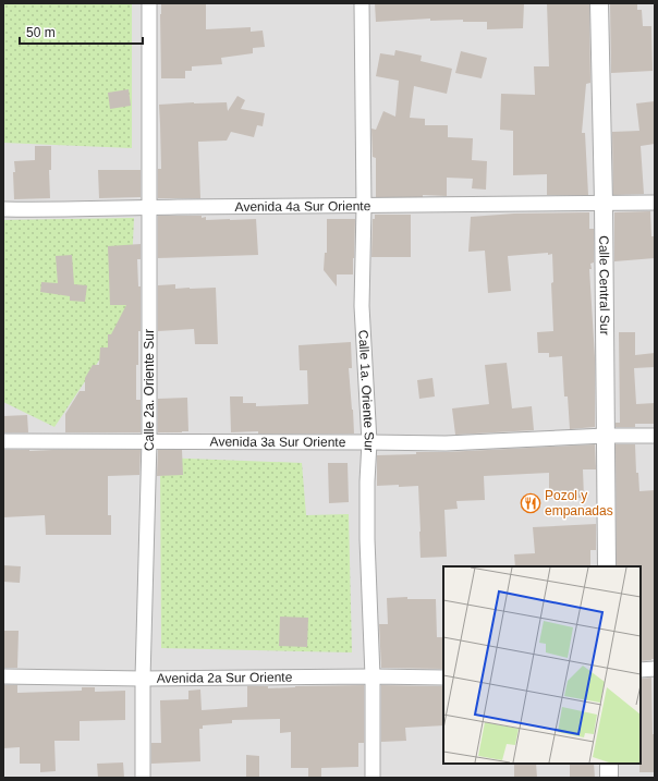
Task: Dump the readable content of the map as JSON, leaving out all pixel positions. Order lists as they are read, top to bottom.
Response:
{
  "streets": {
    "street": [
      "Avenida 4a Sur Oriente",
      "Calle Central Sur",
      "Calle 2a. Oriente Sur",
      "Calle 1a. Oriente Sur",
      "Avenida 3a Sur Oriente",
      "Avenida 2a Sur Oriente"
    ]
  },
  "crossings": [
    ["Avenida 4a Sur Oriente", "Calle Central Sur"],
    ["Avenida 4a Sur Oriente", "Calle 2a. Oriente Sur"],
    ["Avenida 4a Sur Oriente", "Calle 1a. Oriente Sur"],
    ["Calle Central Sur", "Avenida 3a Sur Oriente"],
    ["Calle 2a. Oriente Sur", "Avenida 3a Sur Oriente"],
    ["Calle 2a. Oriente Sur", "Avenida 2a Sur Oriente"],
    ["Calle 1a. Oriente Sur", "Avenida 3a Sur Oriente"],
    ["Calle 1a. Oriente Sur", "Avenida 2a Sur Oriente"]
  ],
  "places": {
    "restaurant": ["Pozol y empanadas"]
  },
  "scale_bar": "50 m"
}
